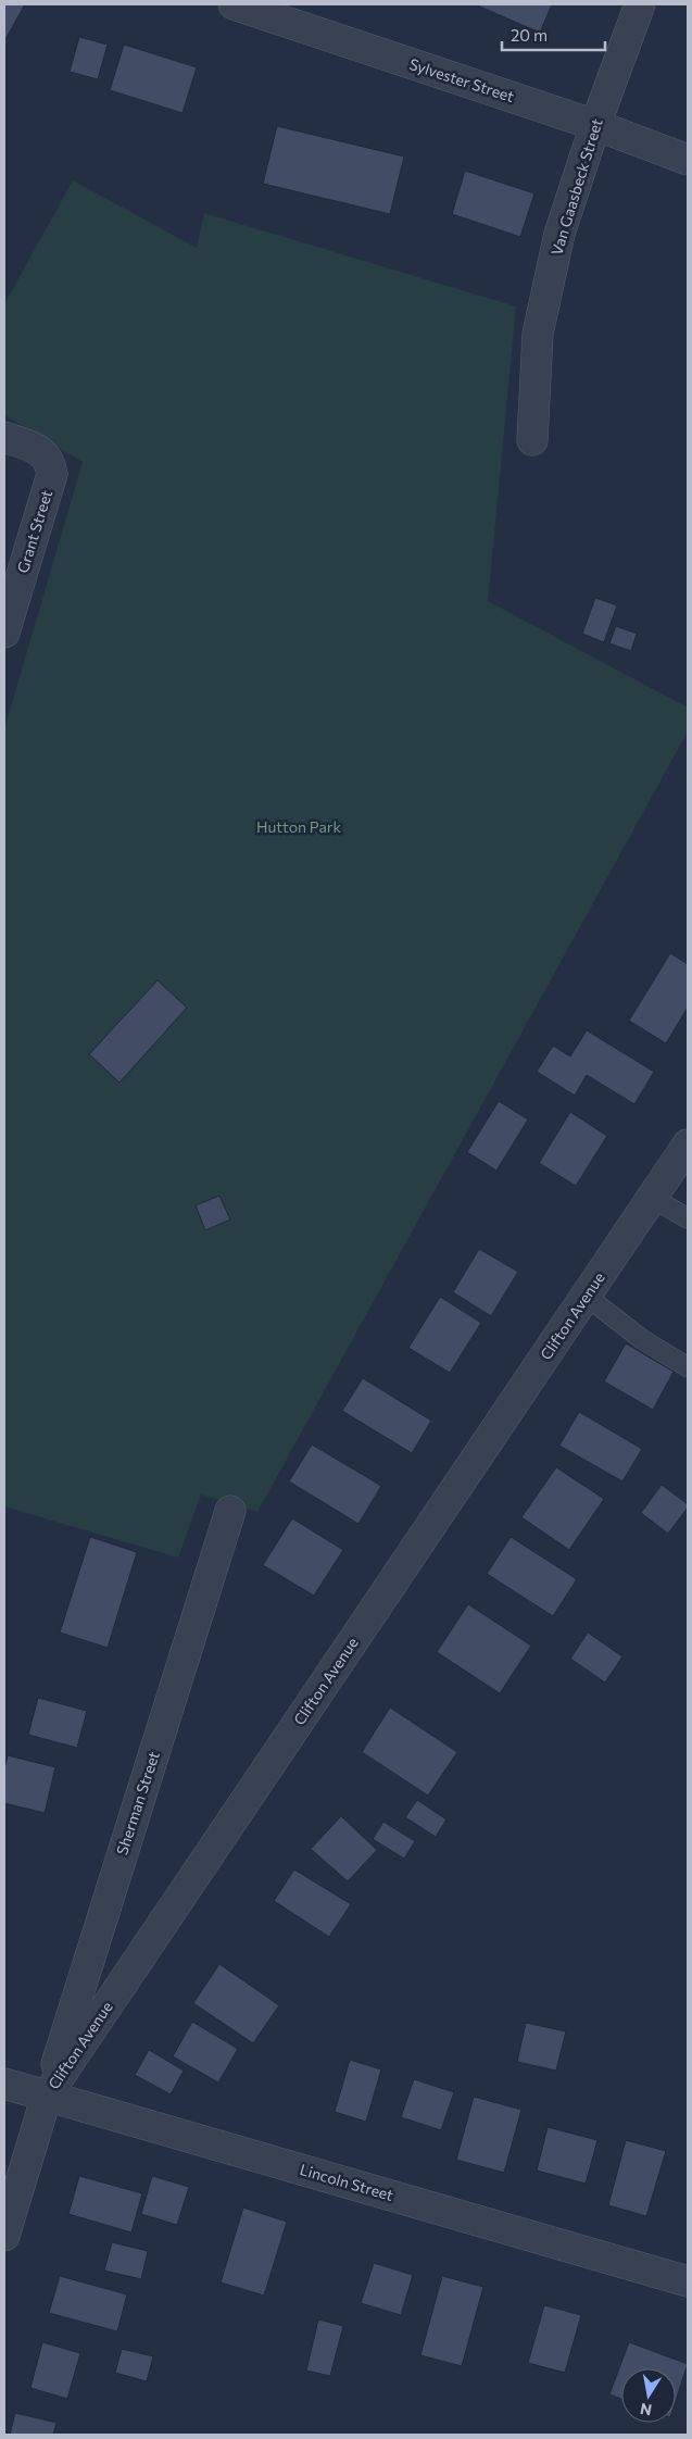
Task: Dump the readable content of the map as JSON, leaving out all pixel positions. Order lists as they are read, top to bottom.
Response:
{
  "streets": {
    "street": [
      "Sylvester Street",
      "Van Gaasbeck Street",
      "Grant Street",
      "Clifton Avenue",
      "Sherman Street",
      "Lincoln Street"
    ]
  },
  "crossings": [
    ["Sylvester Street", "Van Gaasbeck Street"],
    ["Clifton Avenue", "Sherman Street"],
    ["Clifton Avenue", "Lincoln Street"],
    ["Sherman Street", "Lincoln Street"]
  ],
  "parks": ["Hutton Park"],
  "scale_bar": "20 m",
  "north": "bottom"
}
